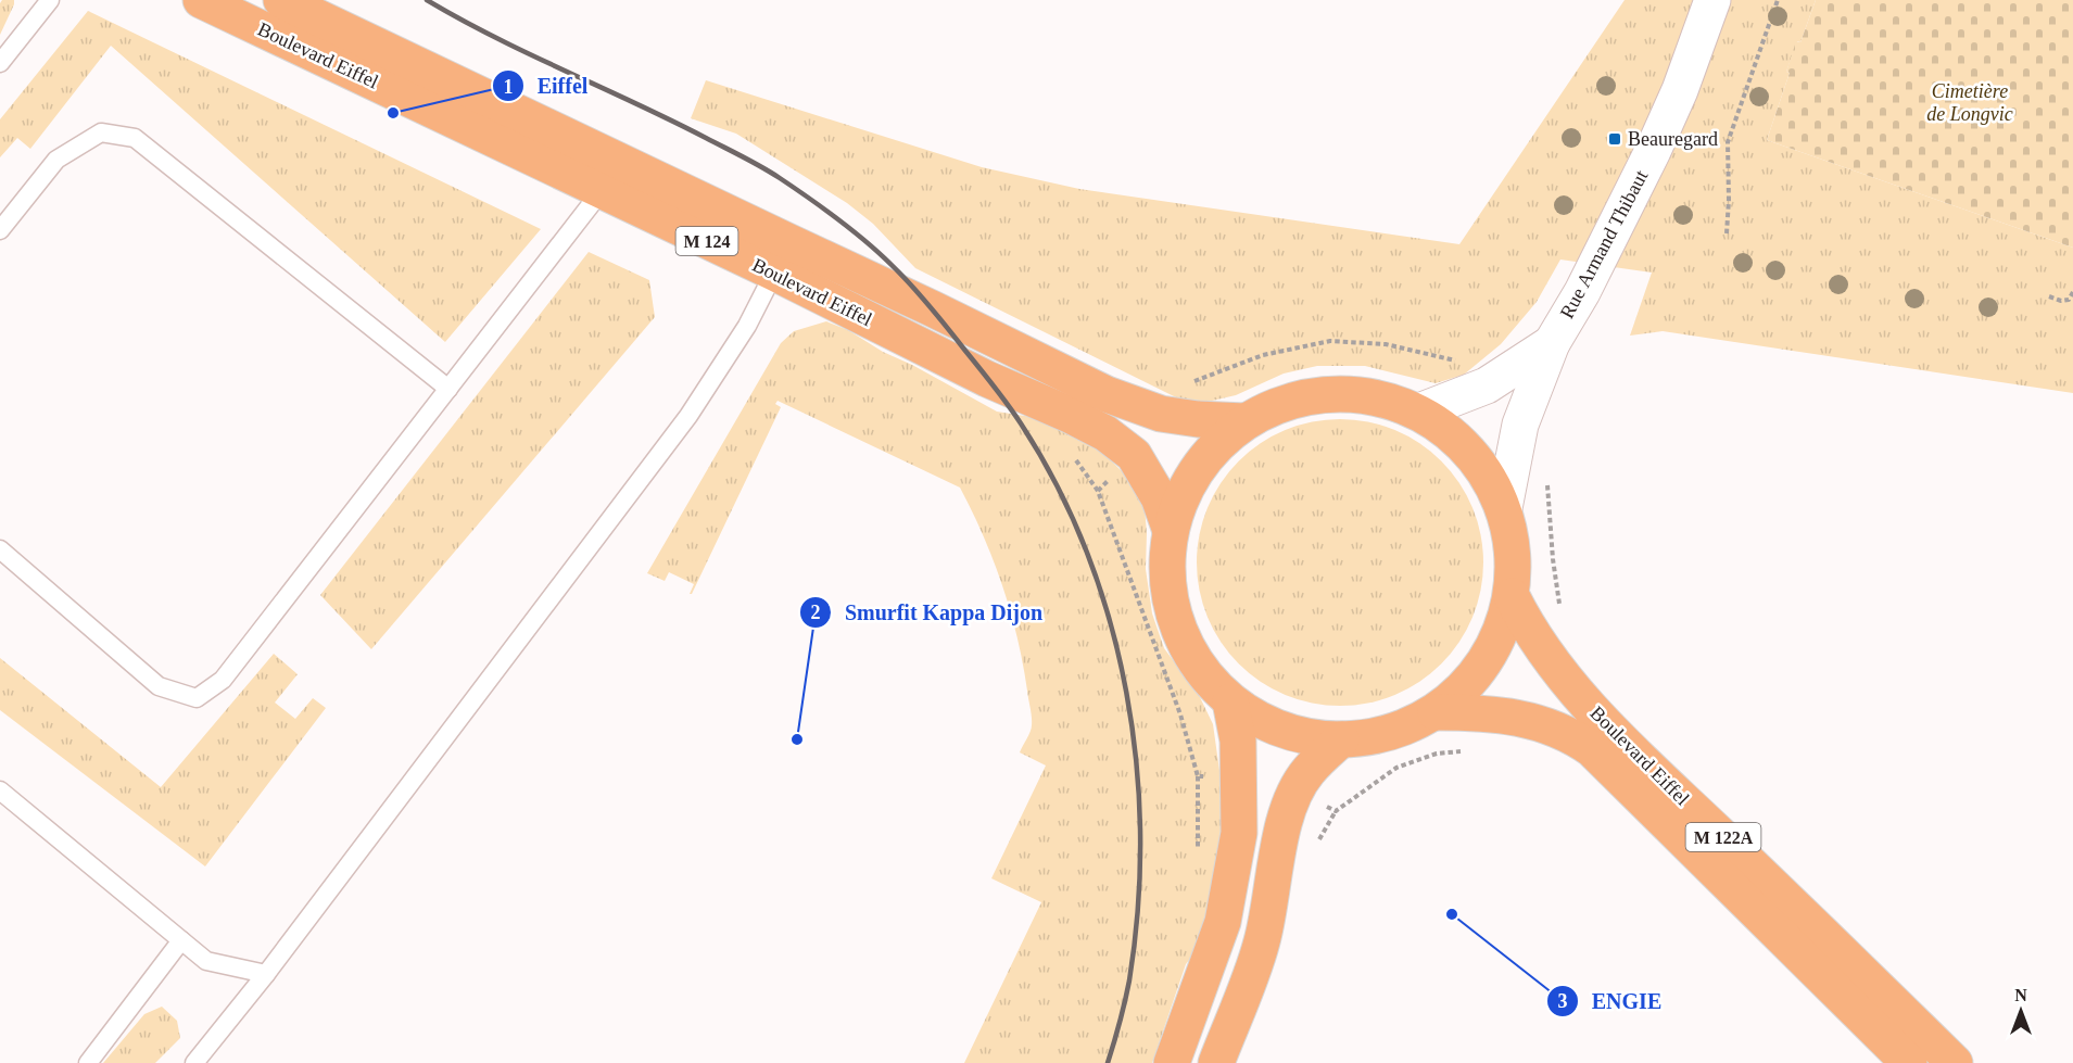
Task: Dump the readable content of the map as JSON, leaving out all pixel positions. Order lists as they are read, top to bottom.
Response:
{
  "streets": {
    "main road": ["Boulevard Eiffel", "M 124", "M 122A"],
    "street": ["Rue Armand Thibaut"]
  },
  "parks": ["Cimetière de Longvic"],
  "places": {
    "other": ["Eiffel", "Smurfit Kappa Dijon", "ENGIE"],
    "transit": ["Beauregard"]
  },
  "north": "top"
}
